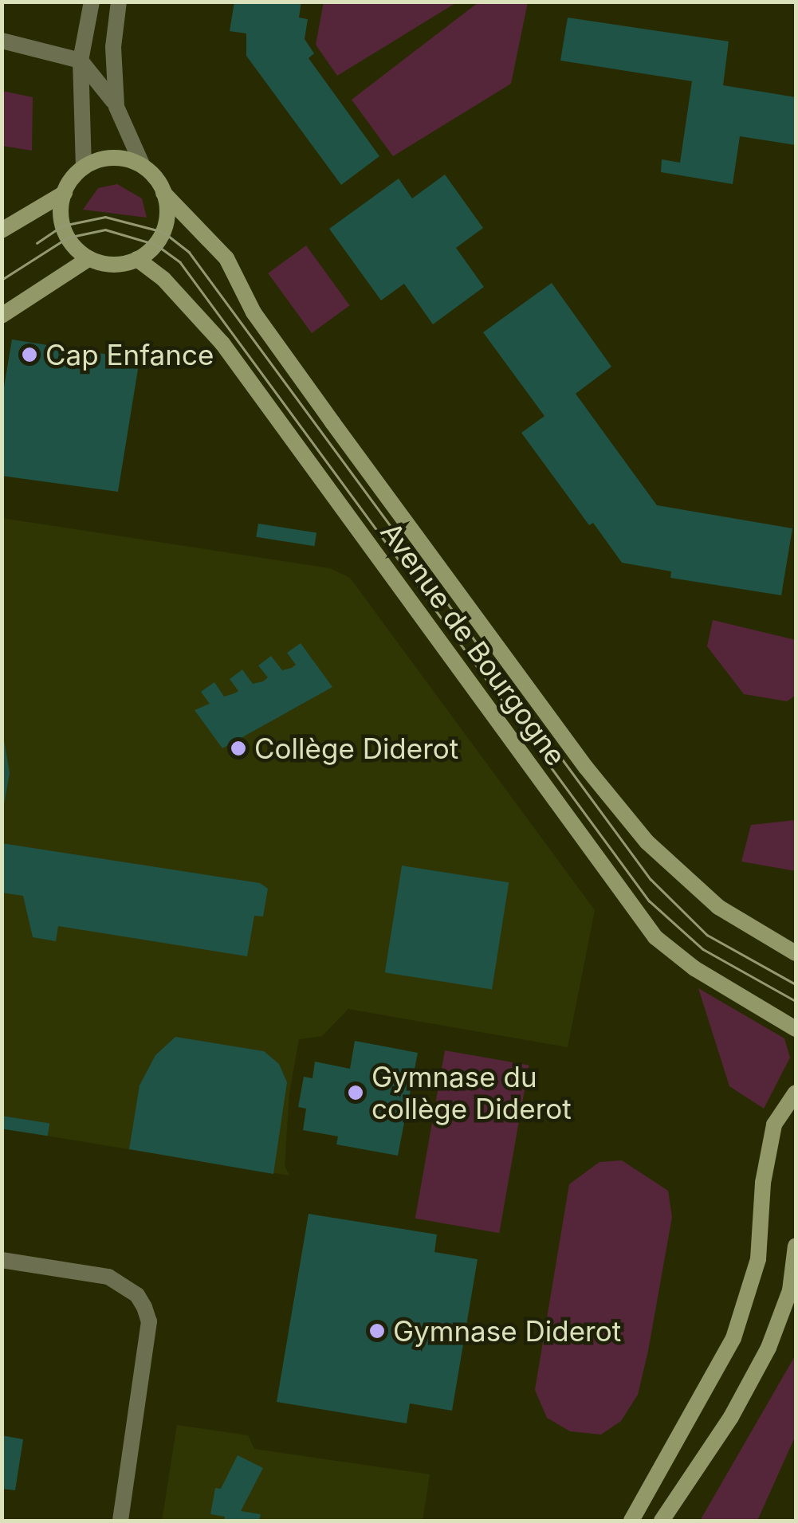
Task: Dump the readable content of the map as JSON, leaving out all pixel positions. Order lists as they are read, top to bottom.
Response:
{
  "streets": {
    "street": ["Avenue de Bourgogne"]
  },
  "places": [
    "Cap Enfance",
    "Collège Diderot",
    "Gymnase du collège Diderot",
    "Gymnase Diderot"
  ]
}
